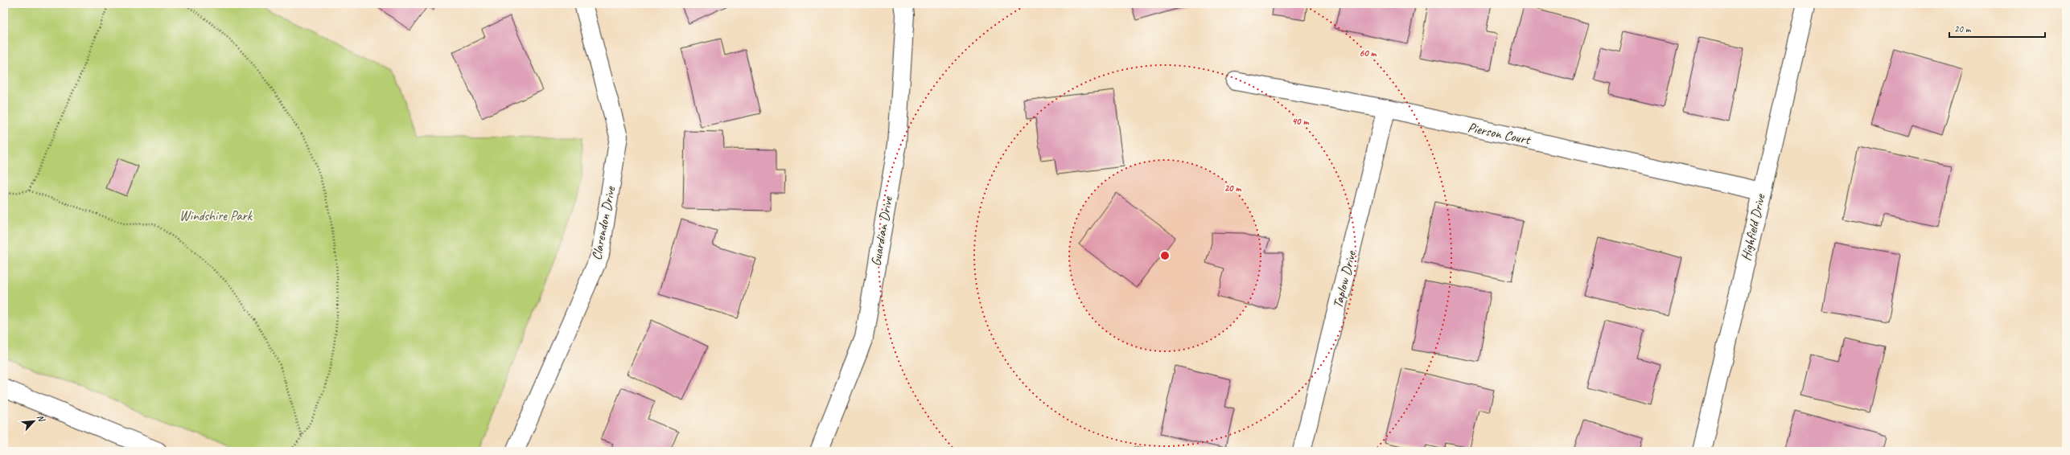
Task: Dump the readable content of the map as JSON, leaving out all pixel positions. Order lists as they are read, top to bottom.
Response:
{
  "streets": {
    "street": [
      "Pierson Court",
      "Clarendon Drive",
      "Highfield Drive",
      "Guardian Drive",
      "Taplow Drive"
    ]
  },
  "crossings": [
    ["Pierson Court", "Highfield Drive"],
    ["Pierson Court", "Taplow Drive"]
  ],
  "parks": ["Windshire Park"],
  "scale_bar": "20 m",
  "north": "top right",
  "rings": ["60 m", "40 m", "20 m"]
}
